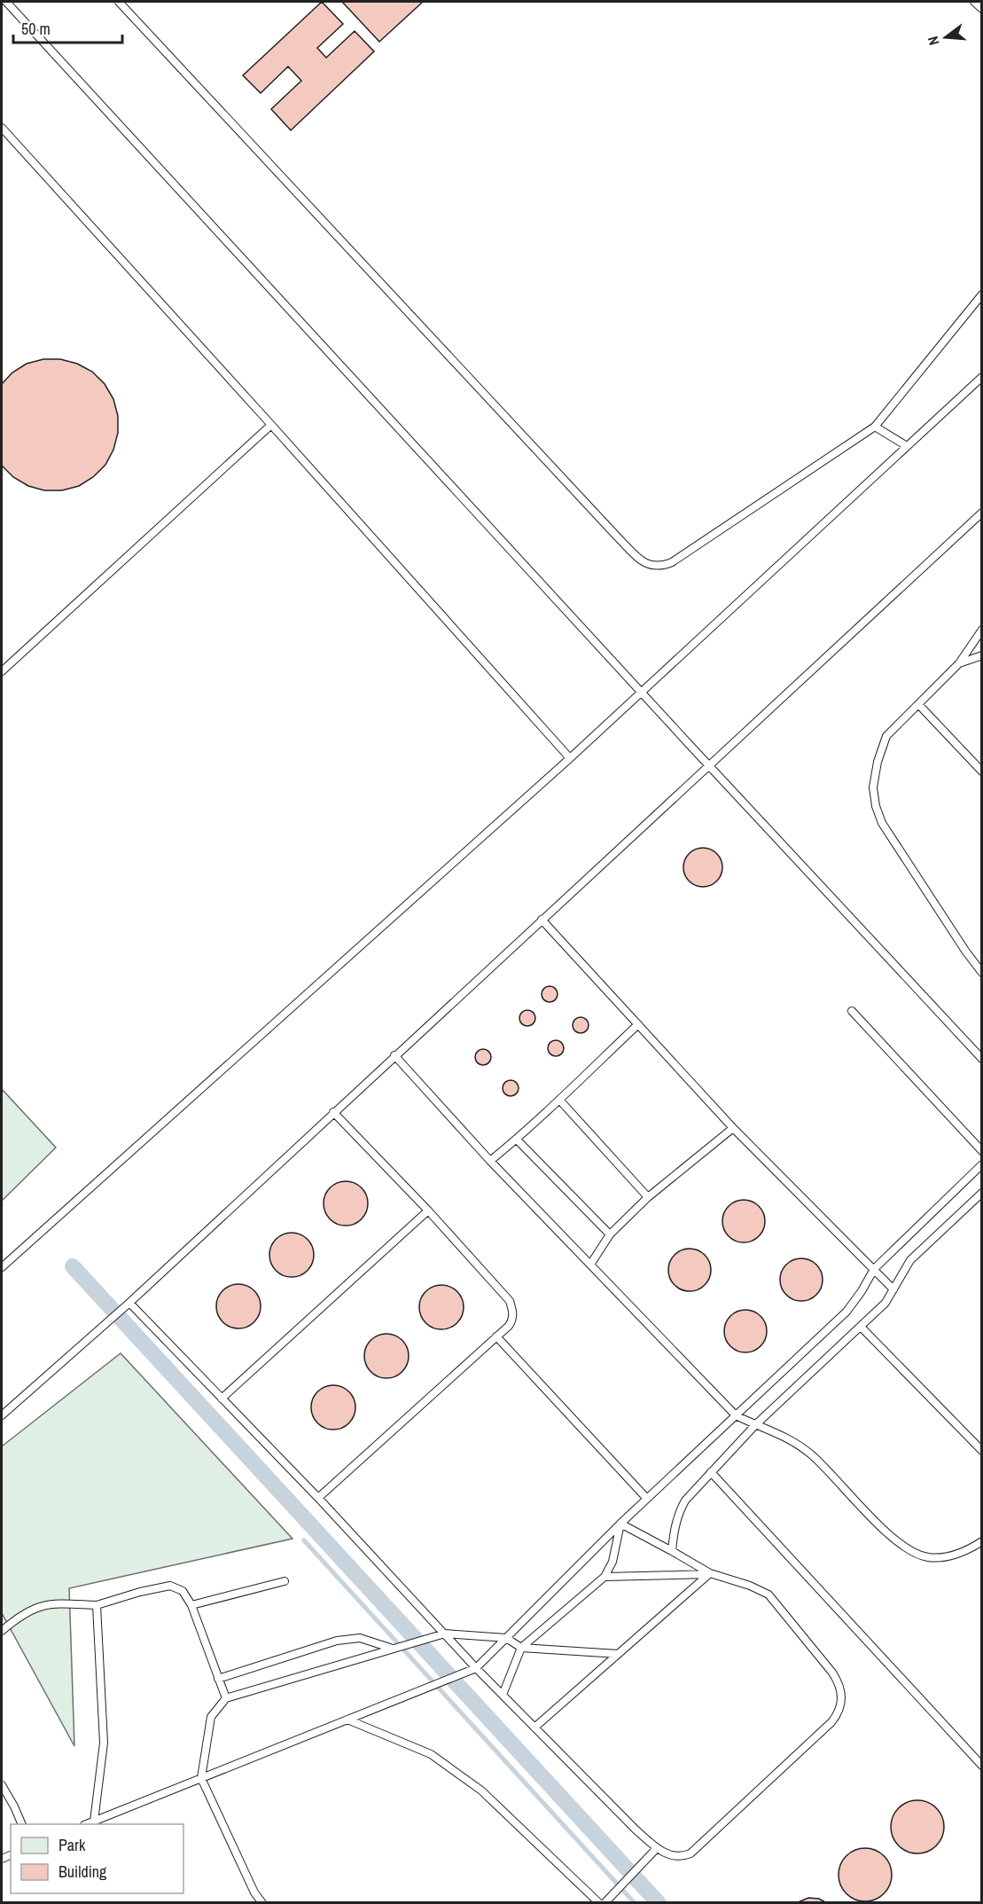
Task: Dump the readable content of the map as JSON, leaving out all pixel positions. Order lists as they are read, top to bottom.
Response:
{
  "legend": ["Park", "Building"],
  "scale_bar": "50 m",
  "north": "left"
}
